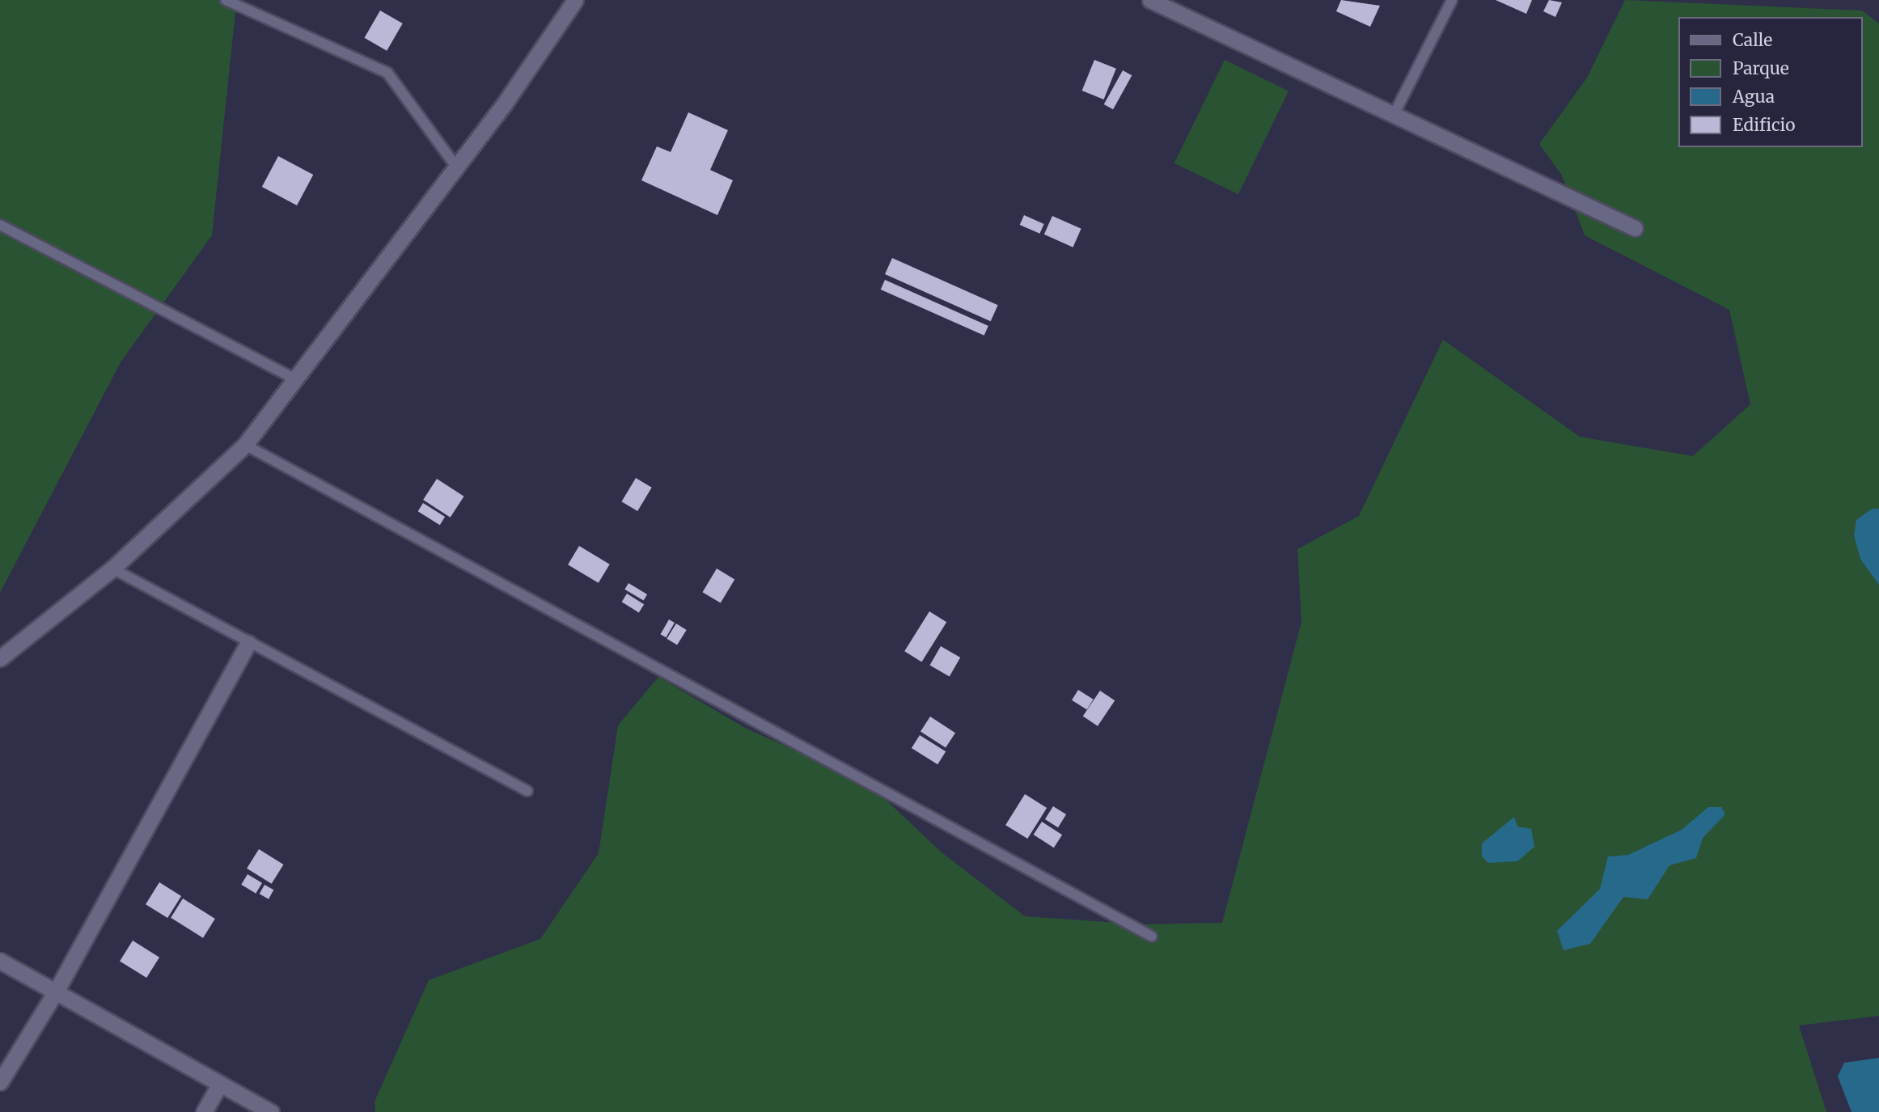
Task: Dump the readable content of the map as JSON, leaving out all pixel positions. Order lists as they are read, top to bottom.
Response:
{
  "legend": [
    "Calle",
    "Parque",
    "Agua",
    "Edificio"
  ]
}
